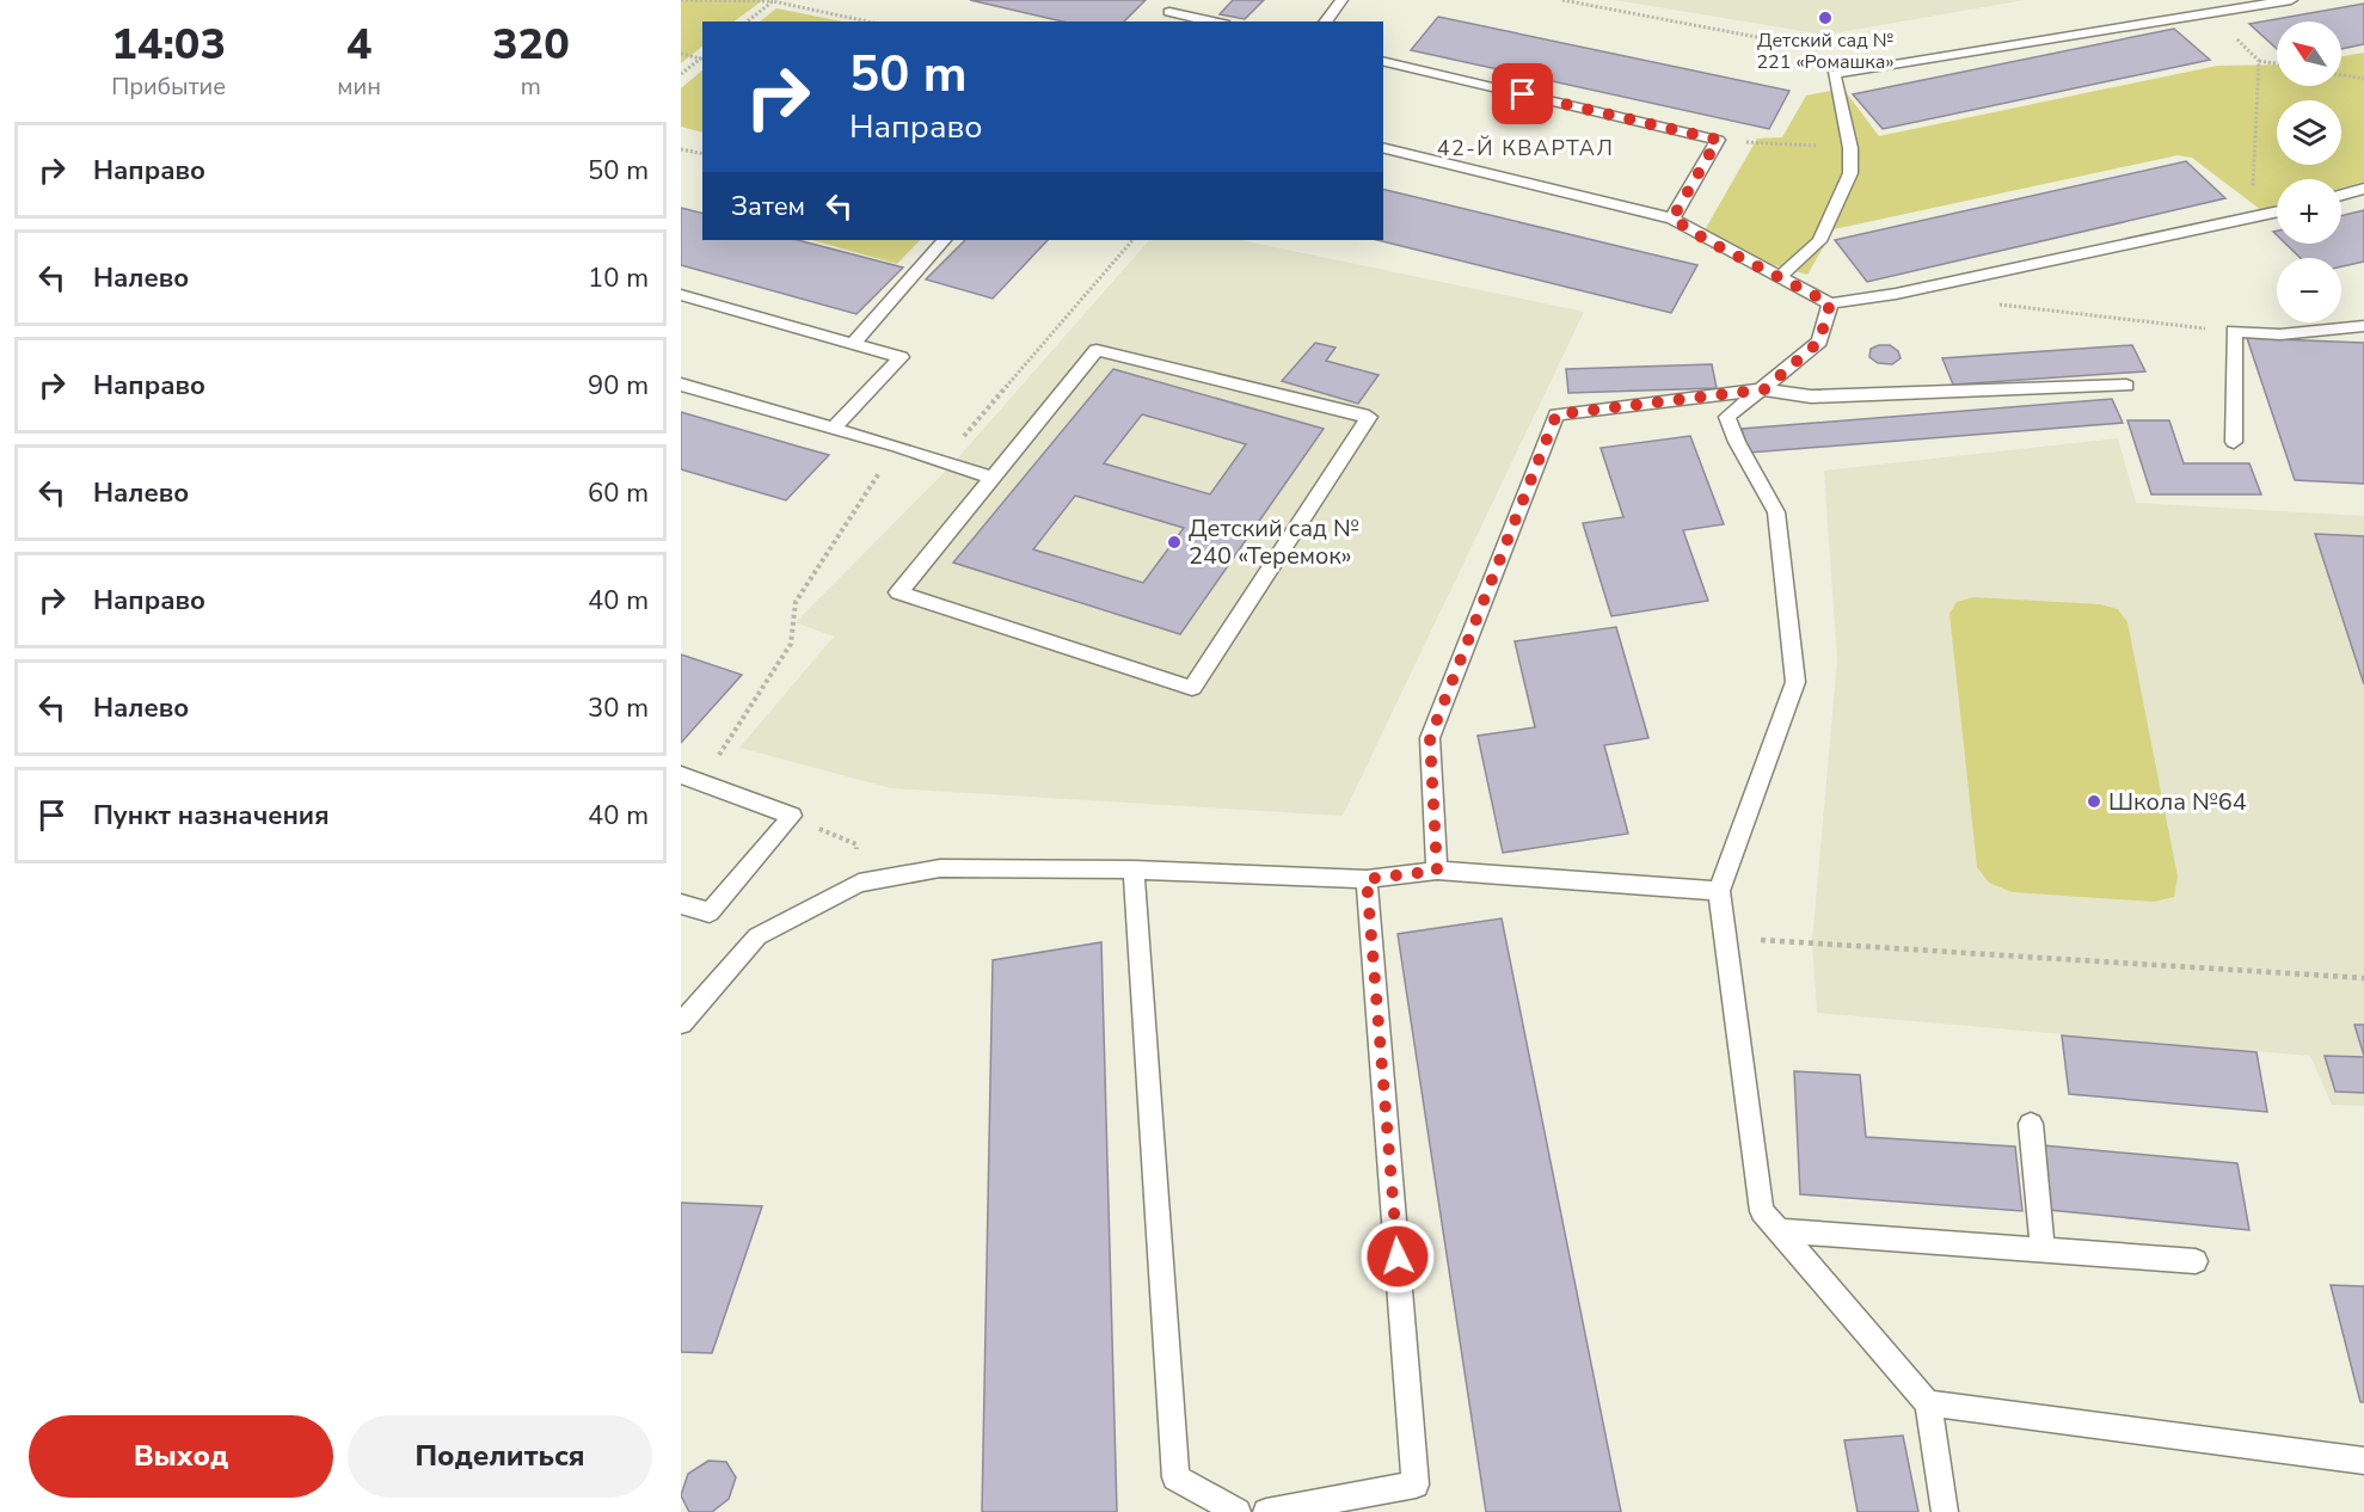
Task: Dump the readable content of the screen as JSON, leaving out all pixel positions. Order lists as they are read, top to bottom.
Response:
{
  "districts": ["42-Й КВАРТАЛ"],
  "places": ["Детский сад № 221 «Ромашка»", "Детский сад № 240 «Теремок»", "Школа №64"],
  "north": "top left",
  "page": {
    "eta": [
      "14:03",
      "Прибытие",
      "4",
      "мин",
      "320",
      "m"
    ],
    "map_buttons": ["+", "−"],
    "turn": ["50 m", "Направо"],
    "list": [
      {
        "name": "Направо",
        "value": "50 m"
      },
      {
        "name": "Налево",
        "value": "10 m"
      },
      {
        "name": "Направо",
        "value": "90 m"
      },
      {
        "name": "Налево",
        "value": "60 m"
      },
      {
        "name": "Направо",
        "value": "40 m"
      },
      {
        "name": "Налево",
        "value": "30 m"
      },
      {
        "name": "Пункт назначения",
        "value": "40 m"
      }
    ],
    "then": "Затем",
    "buttons": ["Выход", "Поделиться"]
  }
}
